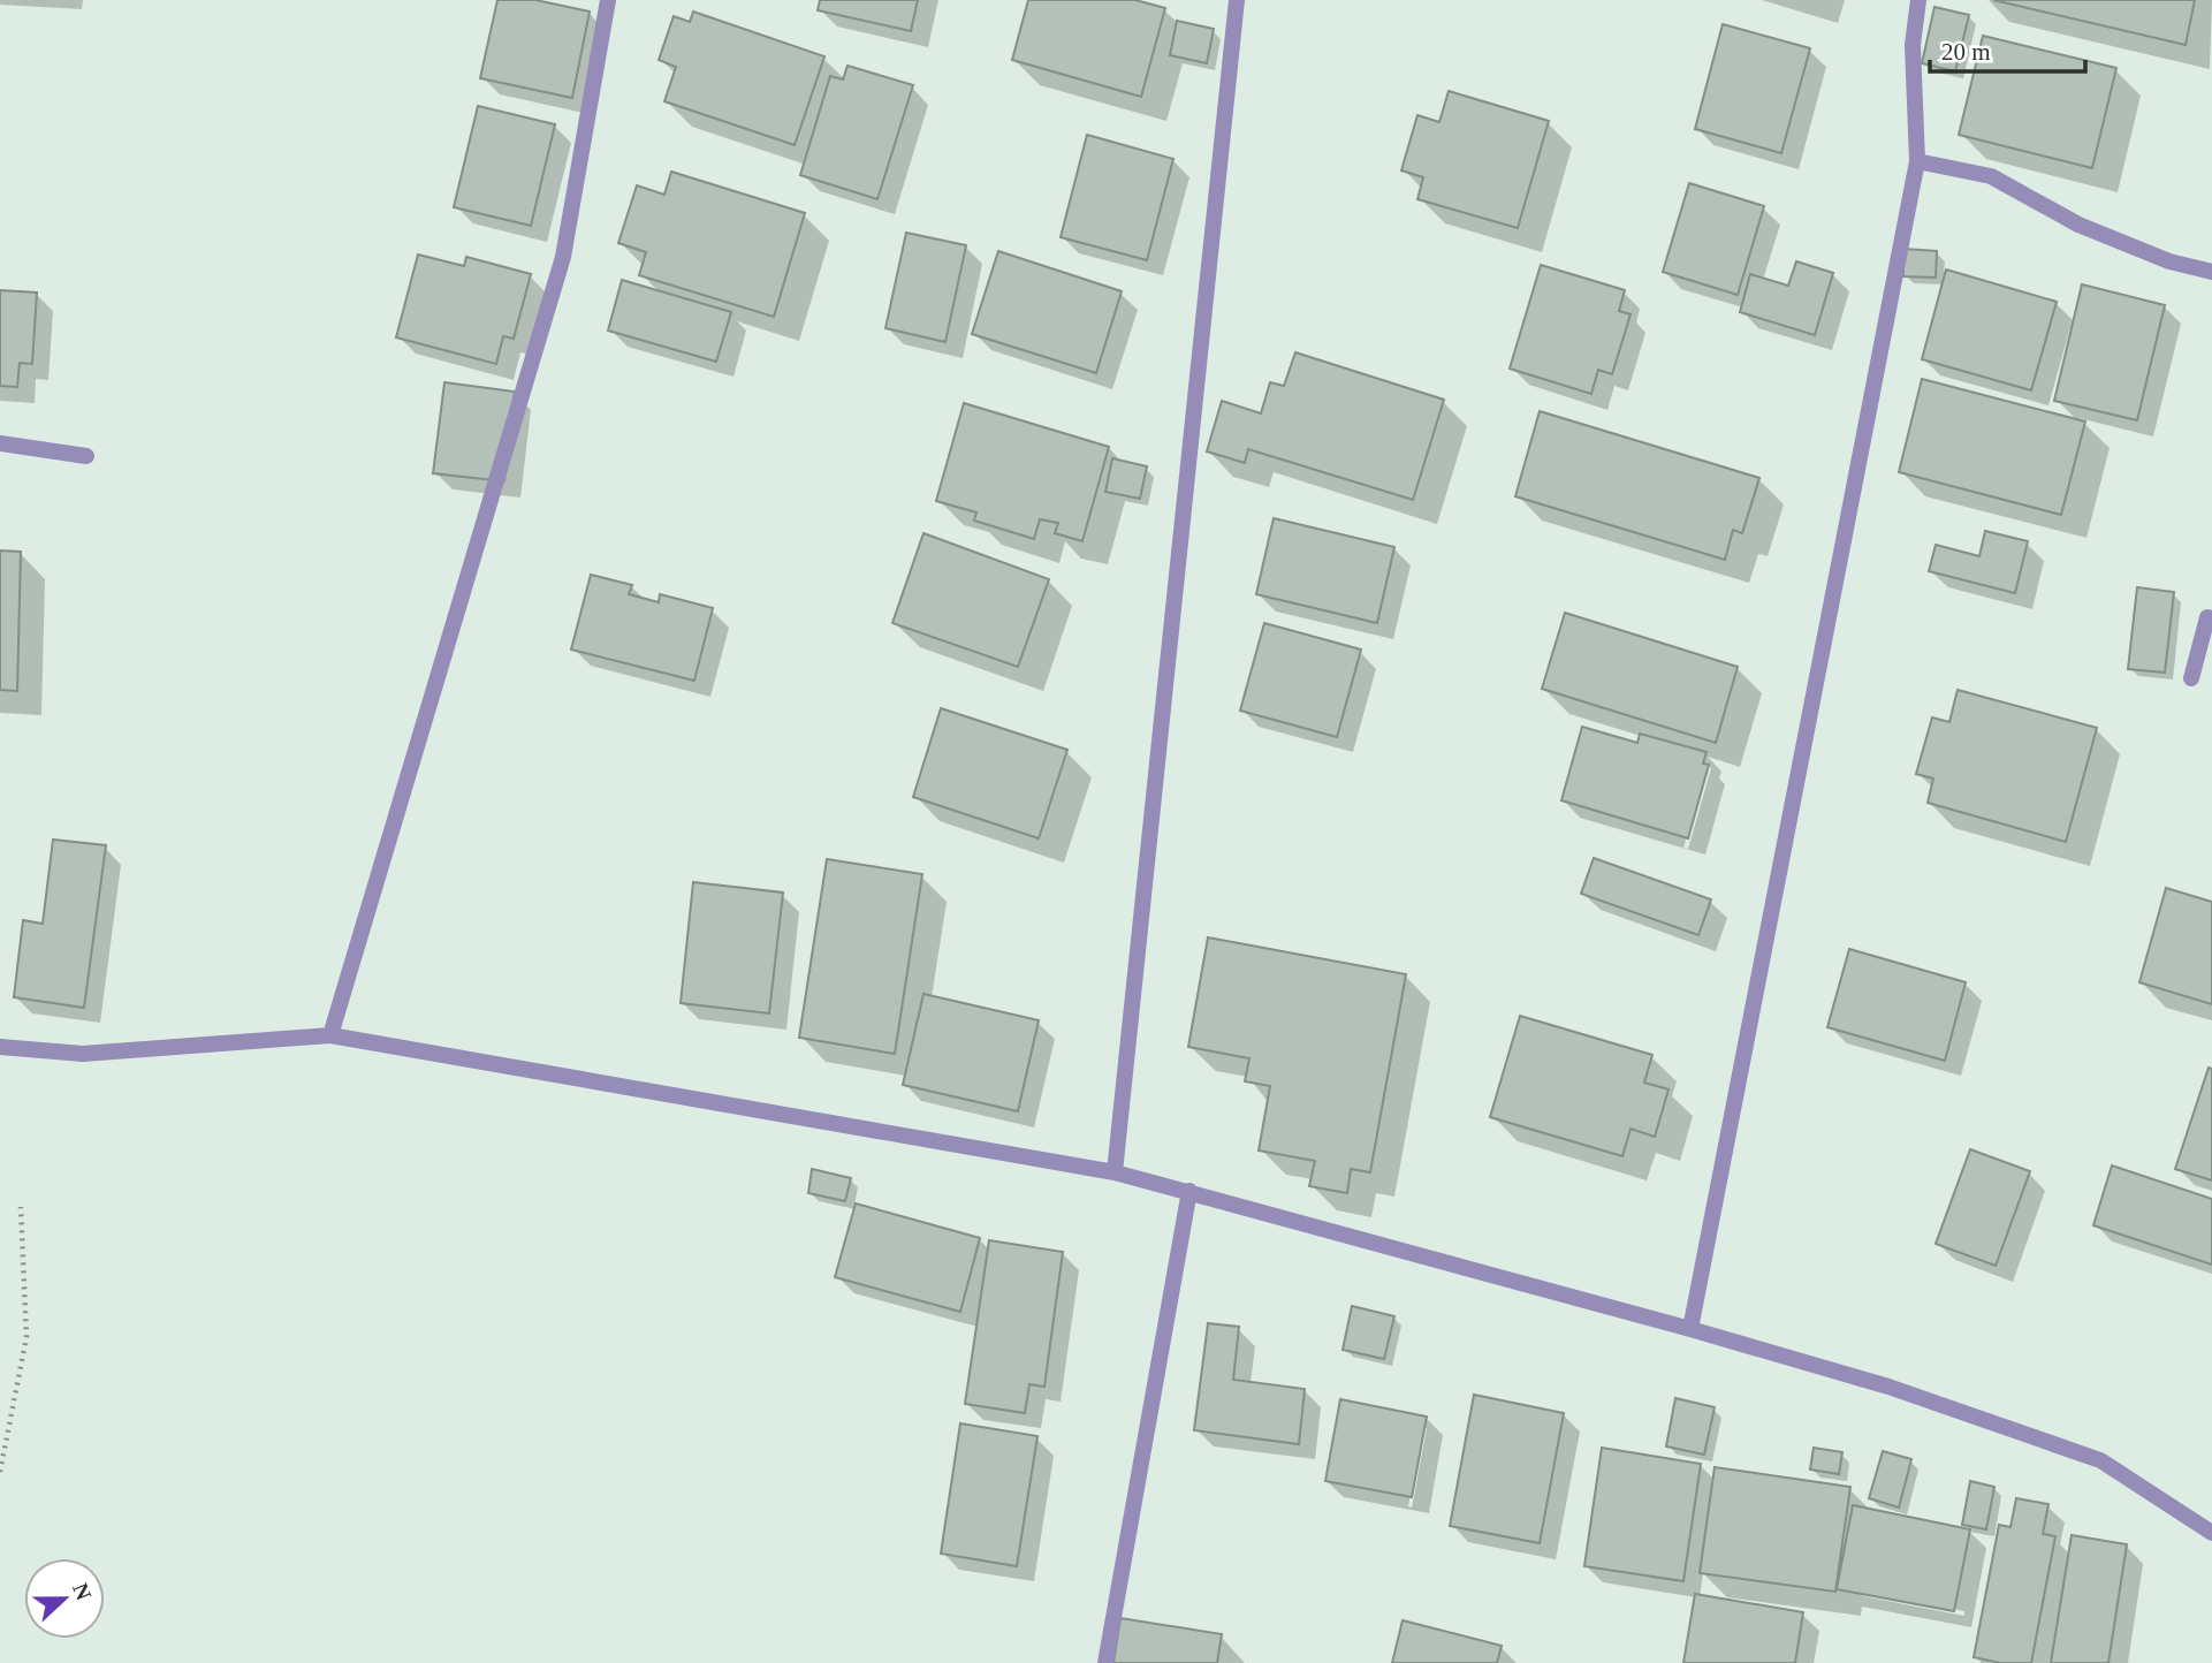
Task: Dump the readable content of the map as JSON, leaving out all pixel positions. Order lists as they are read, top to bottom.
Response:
{
  "scale_bar": "20 m",
  "north": "right"
}
